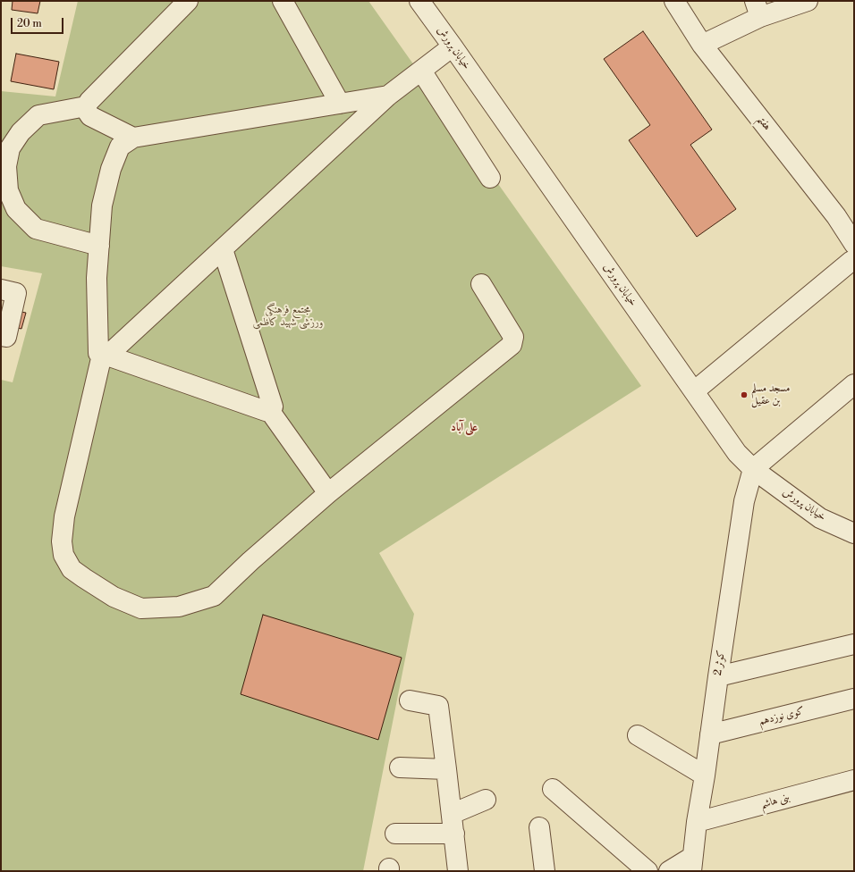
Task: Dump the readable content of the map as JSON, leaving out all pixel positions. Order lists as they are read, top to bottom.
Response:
{
  "streets": {
    "street": [
      "خیابان پرورش",
      "هفتم",
      "کوثر 2",
      "کوی نوزدهم",
      "بنی هاشم"
    ]
  },
  "crossings": [
    ["خیابان پرورش", "کوثر 2"],
    ["کوثر 2", "کوی نوزدهم"],
    ["کوثر 2", "بنی هاشم"]
  ],
  "districts": ["علی آباد"],
  "parks": ["مجتمع فرهنگی ورزشی شهید کاظمی"],
  "places": ["مسجد مسلم بن عقیل"],
  "scale_bar": "20 m"
}
